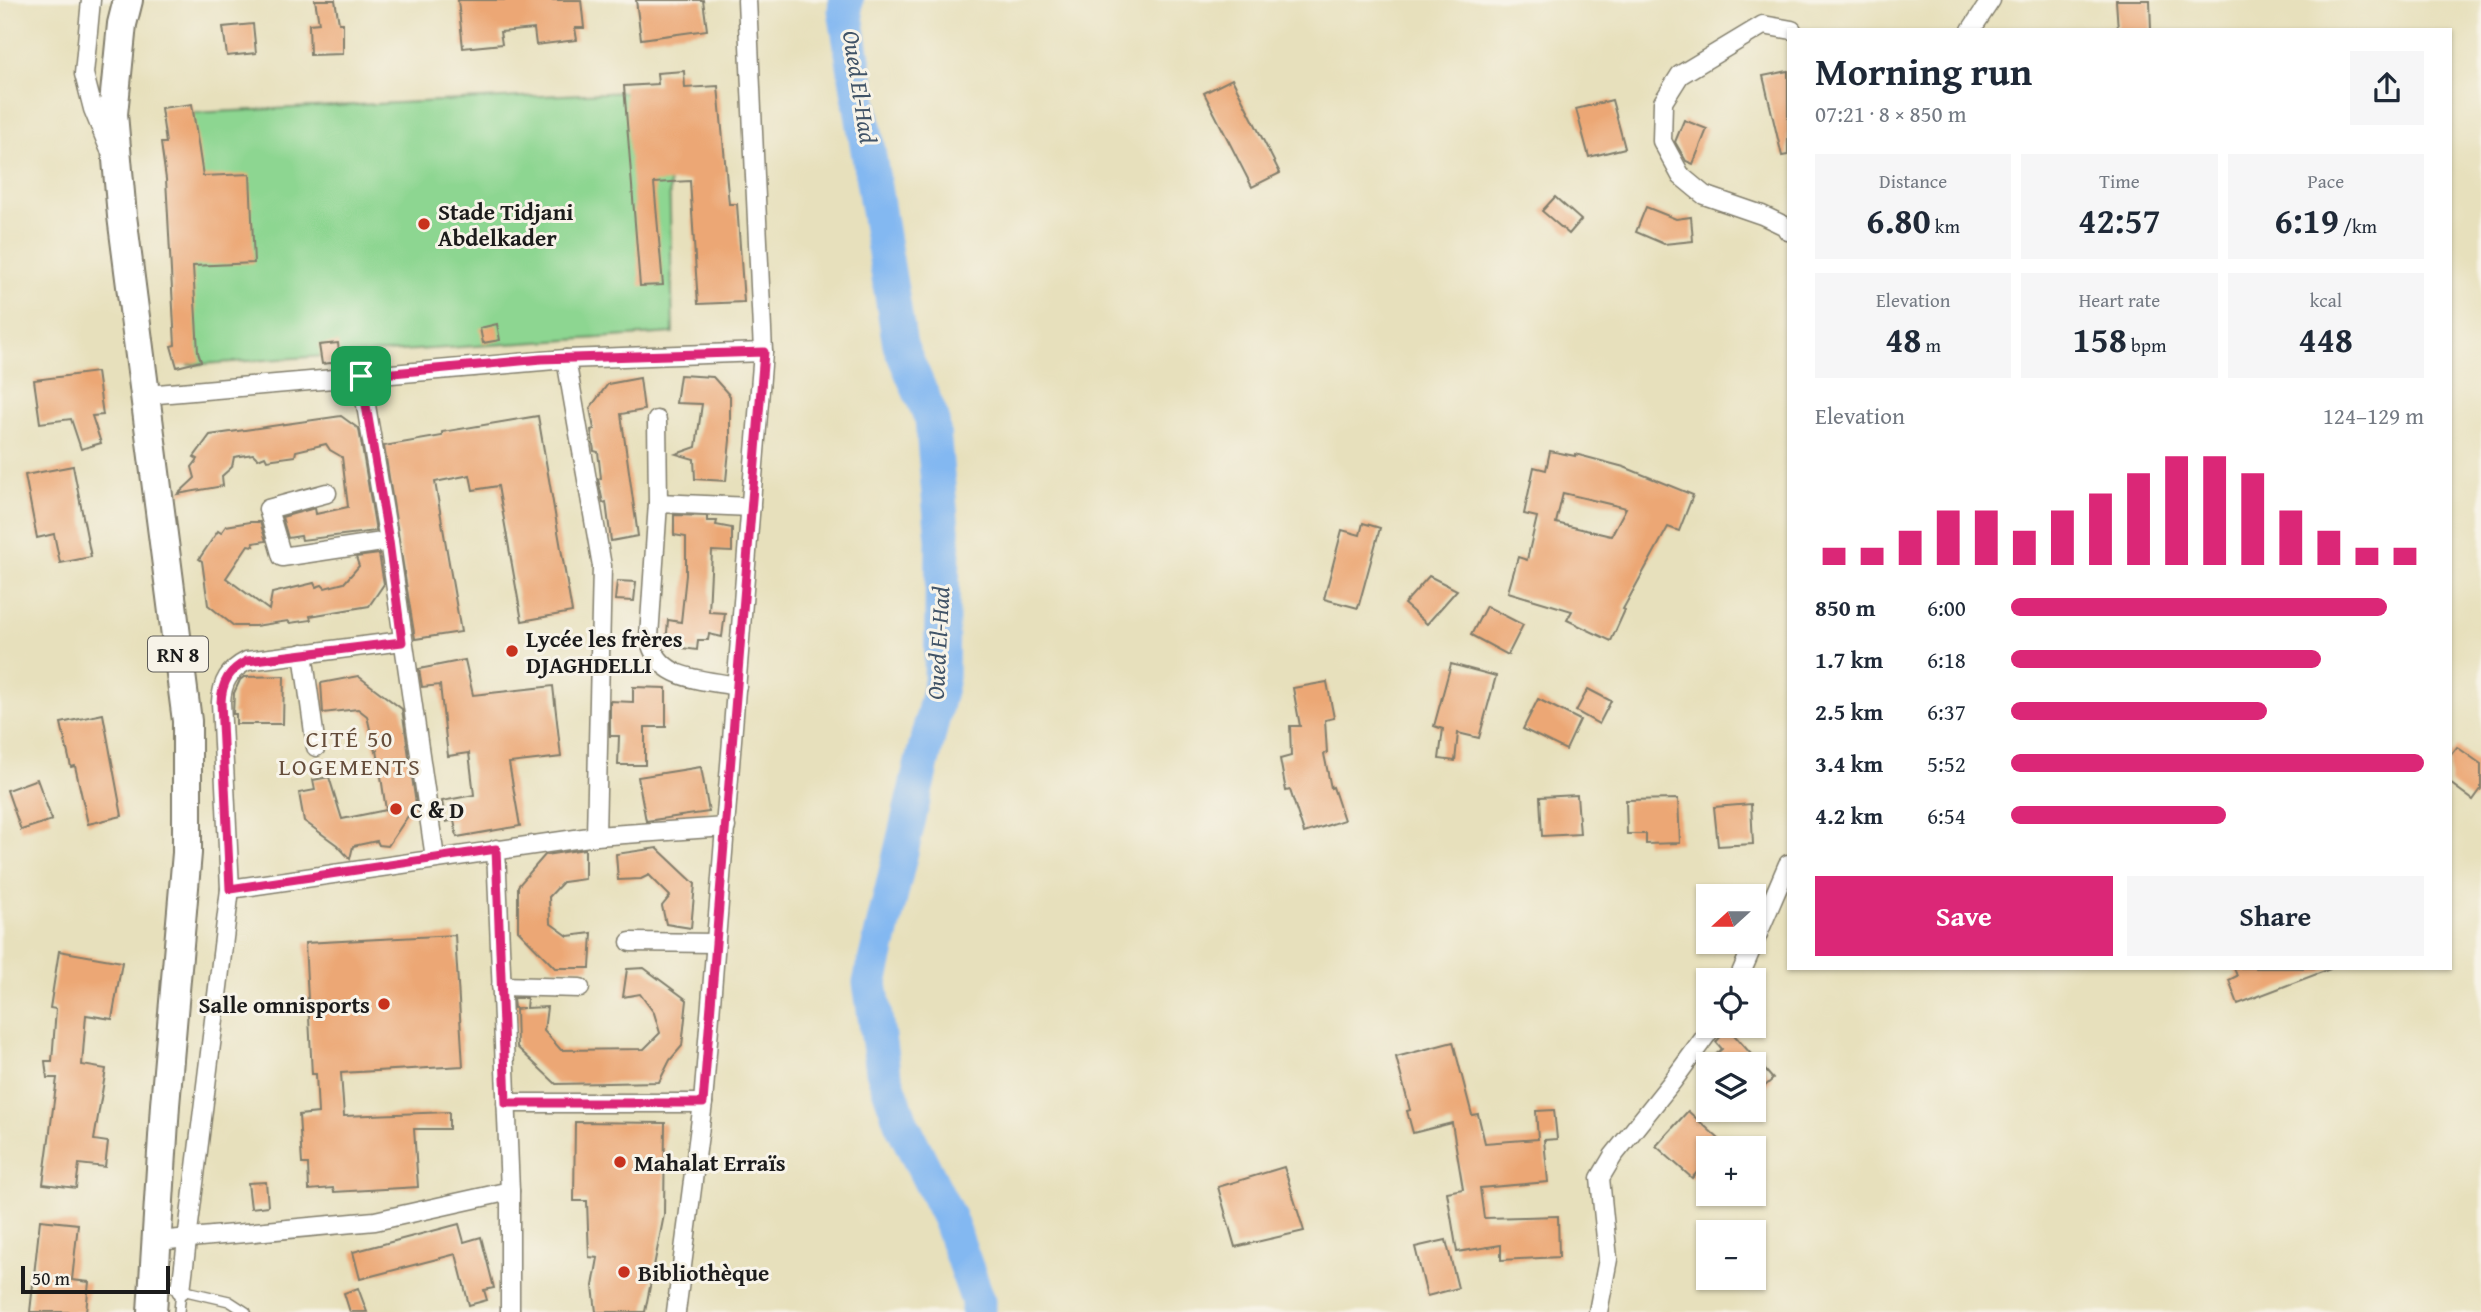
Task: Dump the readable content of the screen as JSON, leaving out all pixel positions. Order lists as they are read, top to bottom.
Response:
{
  "streets": {
    "main road": ["RN 8"]
  },
  "districts": ["CITÉ 50 LOGEMENTS"],
  "water": ["Oued El-Had"],
  "places": [
    "Stade Tidjani Abdelkader",
    "Lycée les frères DJAGHDELLI",
    "C & D",
    "Salle omnisports",
    "Mahalat Erraïs",
    "Bibliothèque"
  ],
  "scale_bar": "50 m",
  "north": "left",
  "page": {
    "heading": ["Morning run", "07:21 · 8 × 850 m"],
    "stats": [
      ["Distance", "6.80 km"],
      ["Time", "42:57"],
      ["Pace", "6:19 /km"],
      ["Elevation", "48 m"],
      ["Heart rate", "158 bpm"],
      ["kcal", "448"]
    ],
    "chart": ["Elevation", "124–129 m"],
    "list": [
      {
        "name": "850 m",
        "note": "6:00"
      },
      {
        "name": "1.7 km",
        "note": "6:18"
      },
      {
        "name": "2.5 km",
        "note": "6:37"
      },
      {
        "name": "3.4 km",
        "note": "5:52"
      },
      {
        "name": "4.2 km",
        "note": "6:54"
      }
    ],
    "buttons": ["Save", "Share"],
    "map_buttons": ["+", "−"],
    "scale": "50 m"
  }
}
